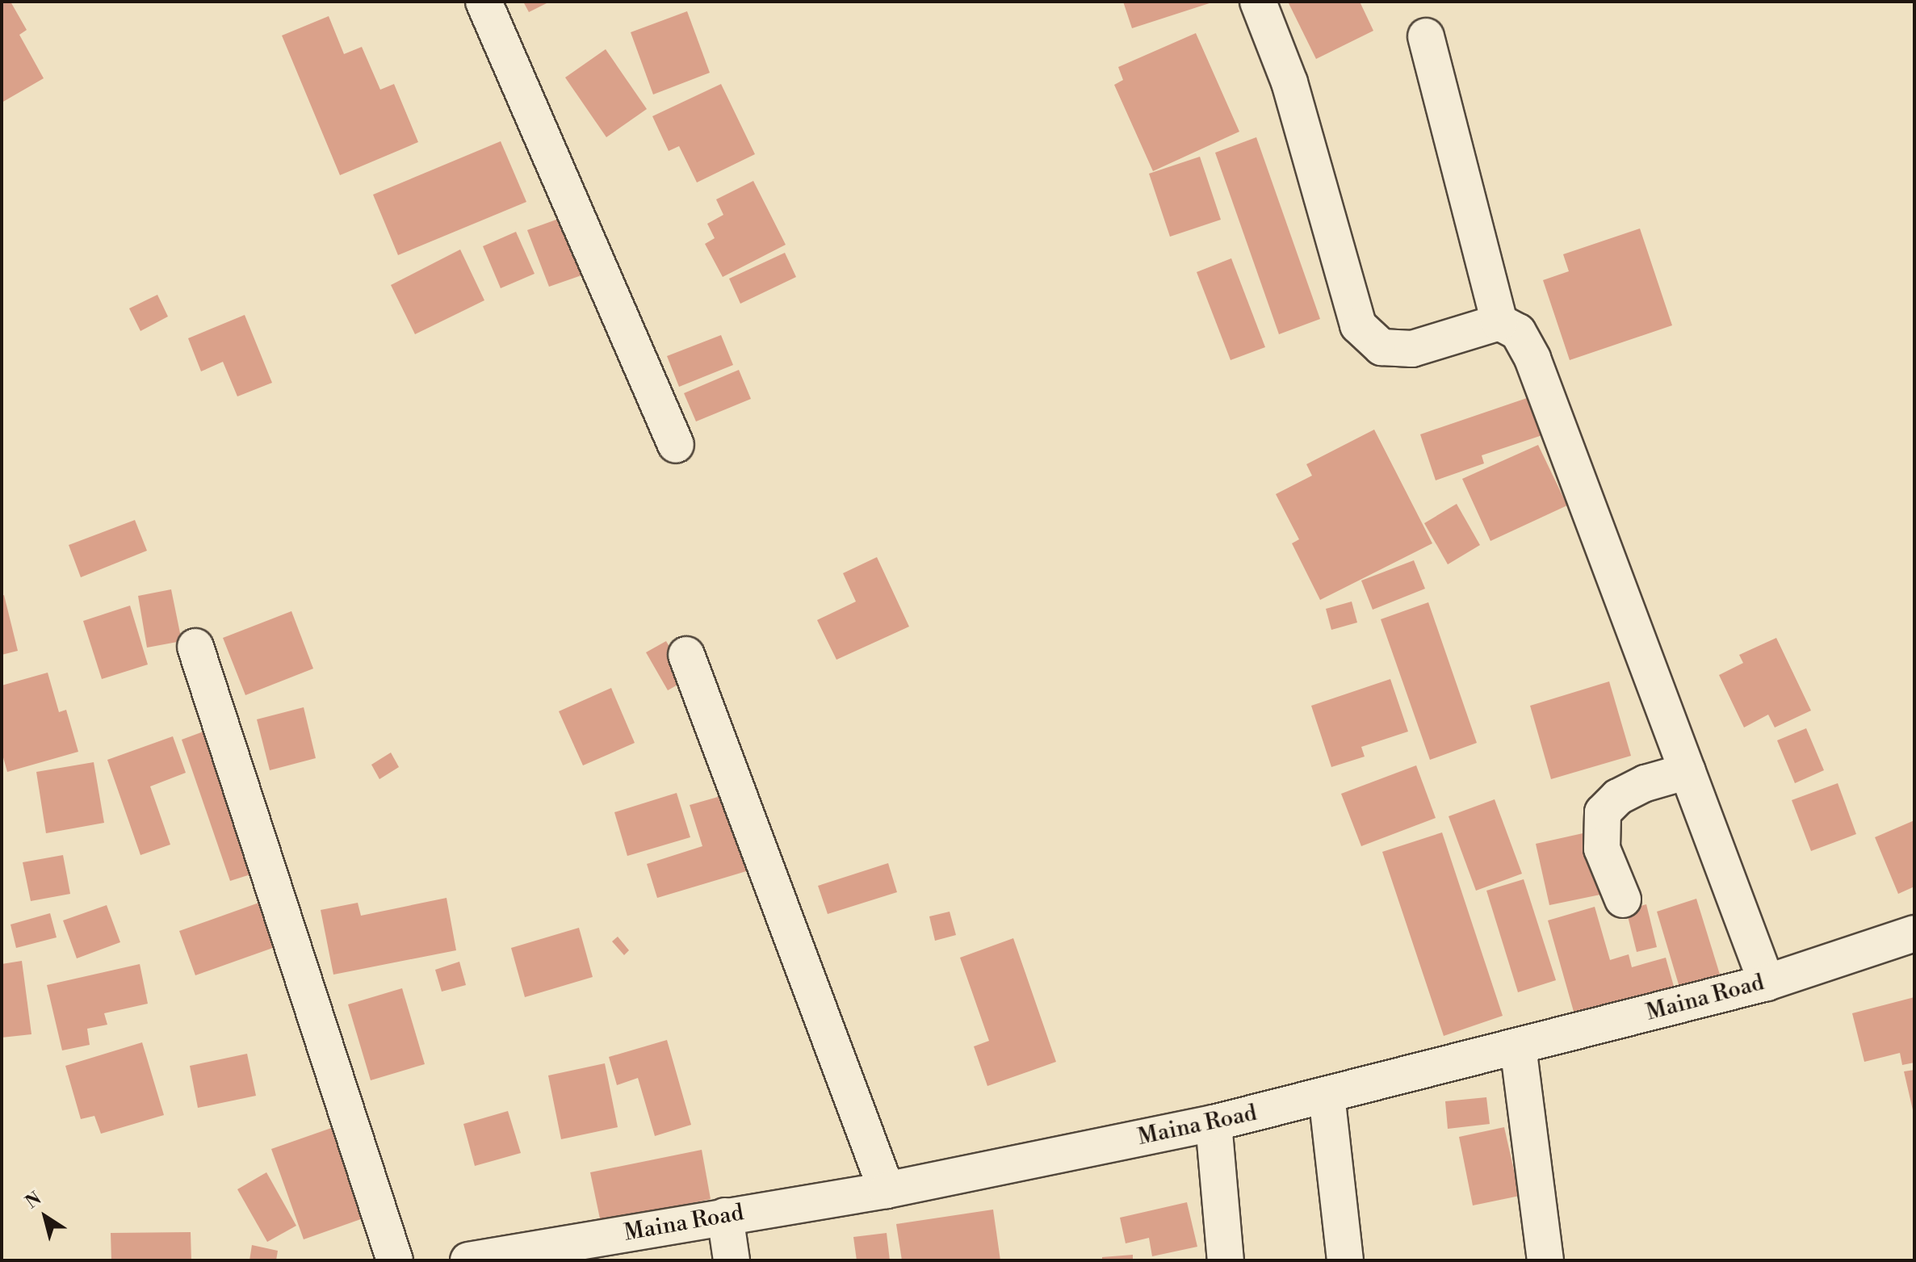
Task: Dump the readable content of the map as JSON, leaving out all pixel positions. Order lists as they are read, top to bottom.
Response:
{
  "streets": {
    "street": ["Maina Road"]
  },
  "north": "top left"
}
